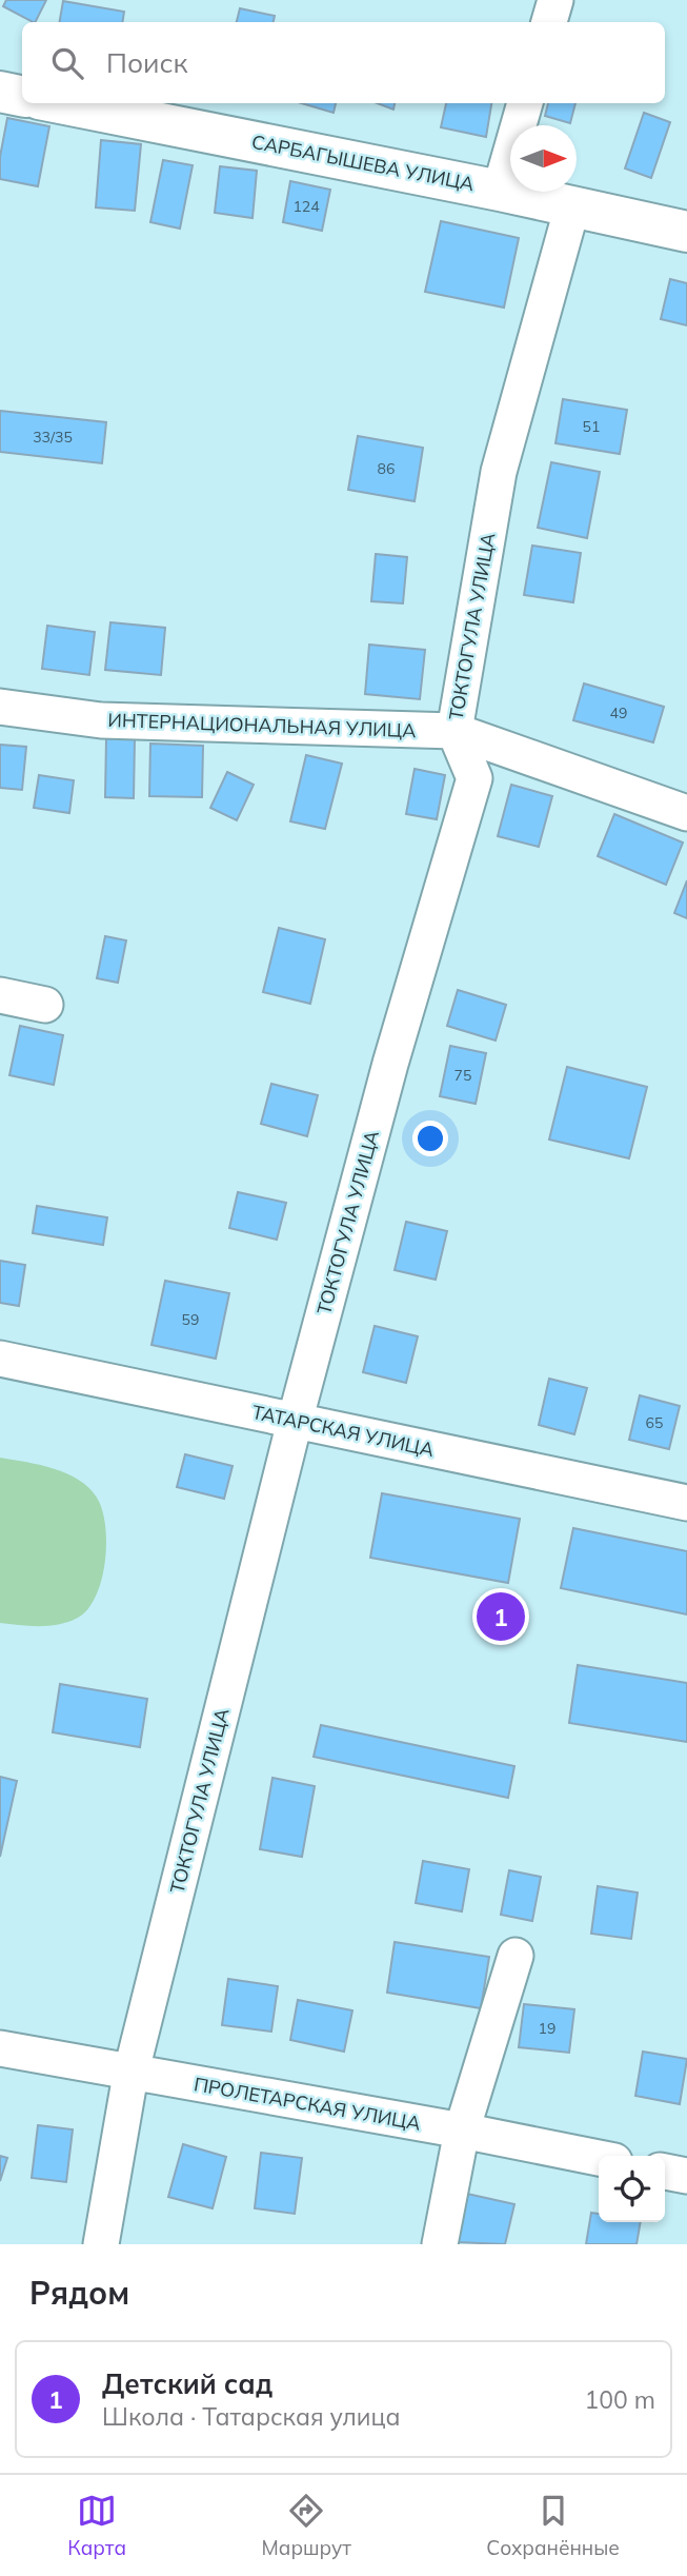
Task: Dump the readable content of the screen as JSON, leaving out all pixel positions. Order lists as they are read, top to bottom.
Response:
{
  "streets": {
    "street": [
      "САРБАГЫШЕВА УЛИЦА",
      "ТОКТОГУЛА УЛИЦА",
      "ИНТЕРНАЦИОНАЛЬНАЯ УЛИЦА",
      "ТАТАРСКАЯ УЛИЦА",
      "ПРОЛЕТАРСКАЯ УЛИЦА"
    ]
  },
  "crossings": [
    ["САРБАГЫШЕВА УЛИЦА", "ТОКТОГУЛА УЛИЦА"],
    ["ТОКТОГУЛА УЛИЦА", "ИНТЕРНАЦИОНАЛЬНАЯ УЛИЦА"],
    ["ТОКТОГУЛА УЛИЦА", "ТАТАРСКАЯ УЛИЦА"],
    ["ТОКТОГУЛА УЛИЦА", "ПРОЛЕТАРСКАЯ УЛИЦА"]
  ],
  "house_numbers": [
    "124",
    "51",
    "33/35",
    "86",
    "49",
    "75",
    "59",
    "65",
    "19"
  ],
  "north": "right",
  "page": {
    "search": "Поиск",
    "pins": "1",
    "heading": "Рядом",
    "list": [
      {
        "mark": "1",
        "name": "Детский сад",
        "note": "Школа · Татарская улица",
        "value": "100 m"
      }
    ],
    "nav": ["Карта", "Маршрут", "Сохранённые"]
  }
}
